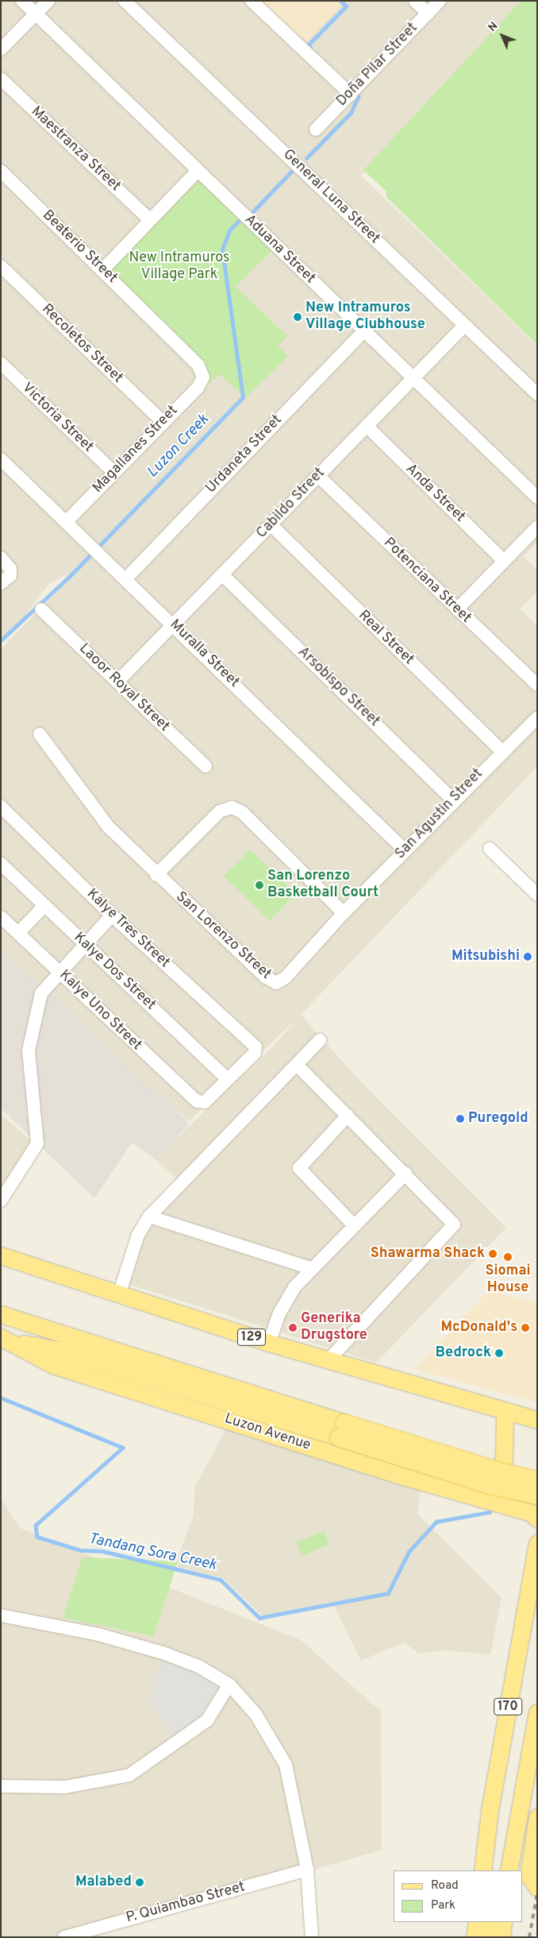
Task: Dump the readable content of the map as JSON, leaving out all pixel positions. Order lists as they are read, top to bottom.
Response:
{
  "streets": {
    "main road": ["129", "Luzon Avenue", "170"],
    "street": [
      "Doña Pilar Street",
      "Maestranza Street",
      "General Luna Street",
      "Beaterio Street",
      "Aduana Street",
      "Recoletos Street",
      "Victoria Street",
      "Magallanes Street",
      "Urdaneta Street",
      "Anda Street",
      "Cabildo Street",
      "Potenciana Street",
      "Real Street",
      "Muralla Street",
      "Arsobispo Street",
      "Laoor Royal Street",
      "San Agustin Street",
      "Kalye Tres Street",
      "San Lorenzo Street",
      "Kalye Dos Street",
      "Kalye Uno Street",
      "P. Quiambao Street"
    ]
  },
  "crossings": [
    ["General Luna Street", "Cabildo Street"],
    ["Beaterio Street", "Magallanes Street"],
    ["Aduana Street", "Urdaneta Street"],
    ["Aduana Street", "Cabildo Street"],
    ["Recoletos Street", "Magallanes Street"],
    ["Victoria Street", "Magallanes Street"],
    ["Magallanes Street", "Muralla Street"],
    ["Urdaneta Street", "Muralla Street"],
    ["Anda Street", "Cabildo Street"],
    ["Cabildo Street", "Potenciana Street"],
    ["Cabildo Street", "Real Street"],
    ["Cabildo Street", "Muralla Street"],
    ["Cabildo Street", "Arsobispo Street"],
    ["Cabildo Street", "Laoor Royal Street"],
    ["Real Street", "San Agustin Street"],
    ["Muralla Street", "San Agustin Street"],
    ["Arsobispo Street", "San Agustin Street"],
    ["San Agustin Street", "San Lorenzo Street"],
    ["Kalye Tres Street", "Kalye Dos Street"],
    ["Kalye Tres Street", "Kalye Uno Street"],
    ["Kalye Dos Street", "Kalye Uno Street"]
  ],
  "water": ["Luzon Creek", "Tandang Sora Creek"],
  "parks": ["New Intramuros Village Park"],
  "places": [
    "New Intramuros Village Clubhouse",
    "San Lorenzo Basketball Court",
    "Mitsubishi",
    "Puregold",
    "Shawarma Shack",
    "Siomai House",
    "Generika Drugstore",
    "McDonald's",
    "Bedrock",
    "Malabed"
  ],
  "legend": ["Road", "Park"],
  "north": "top left"
}
